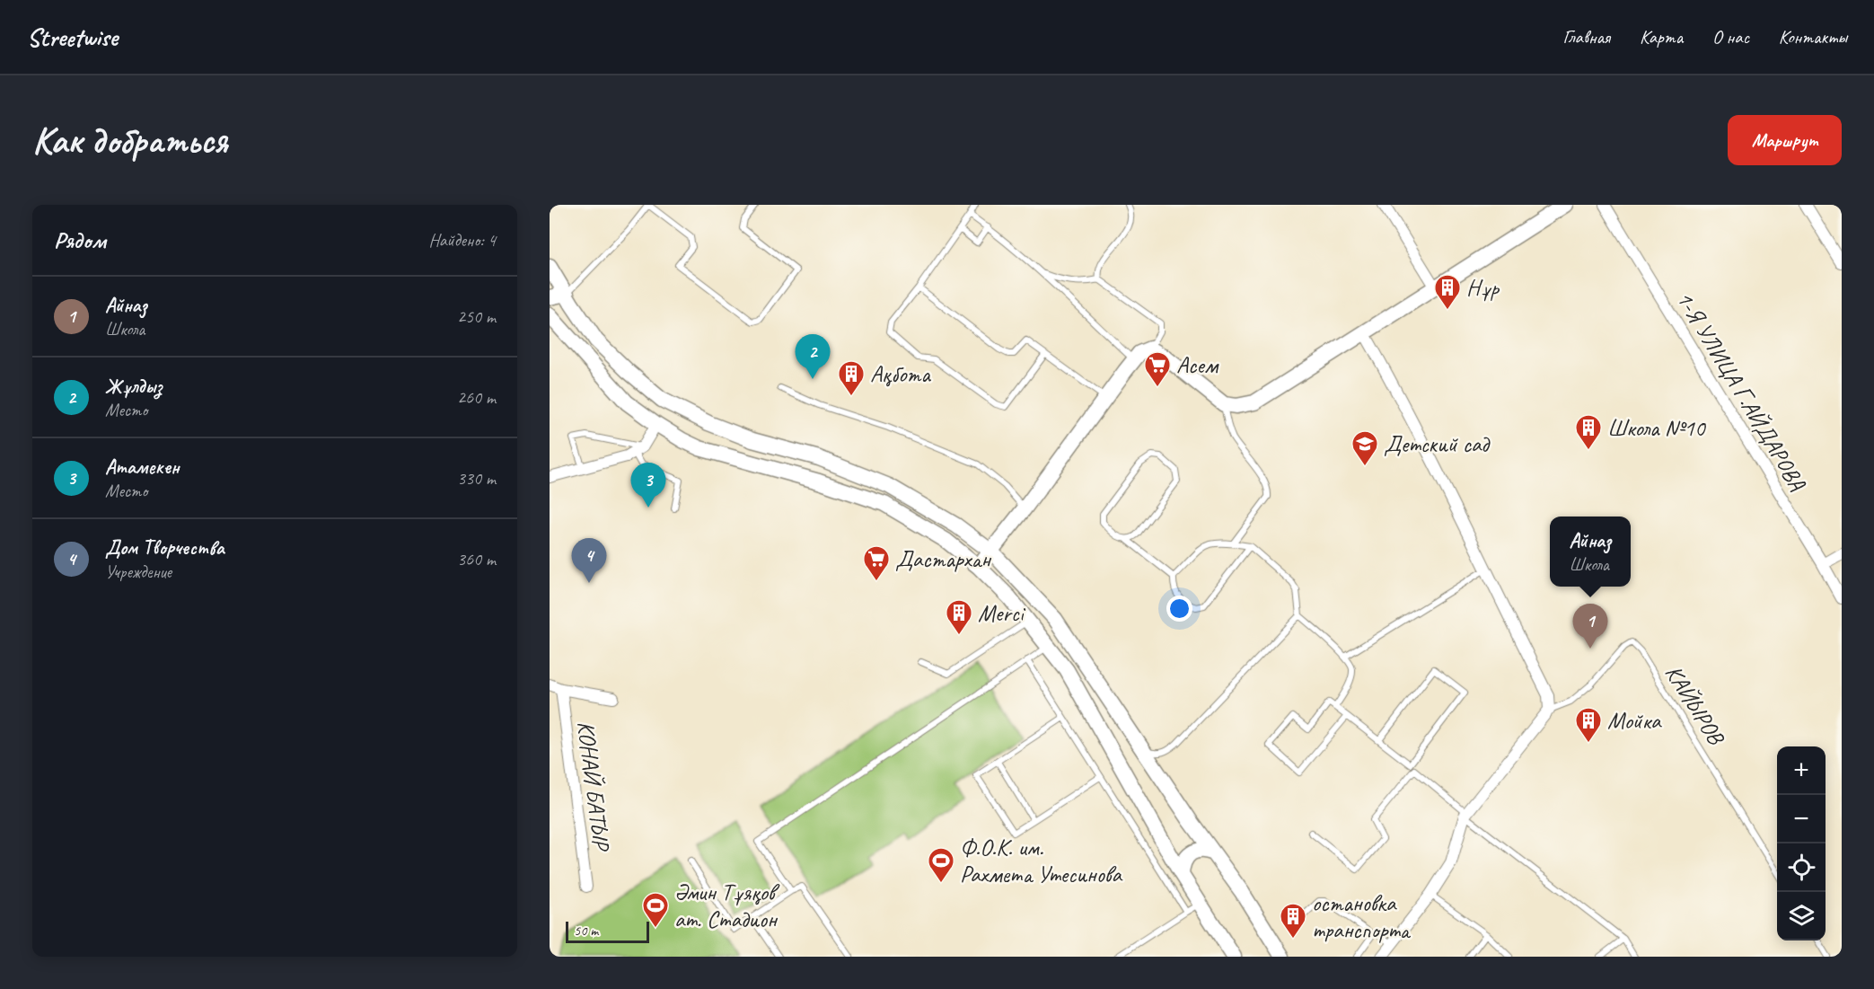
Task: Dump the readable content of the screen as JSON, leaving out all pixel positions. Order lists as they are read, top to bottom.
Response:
{
  "streets": {
    "street": ["1-Я УЛИЦА Г.АЙДАРОВА", "КОНАЙ БАТЫР"],
    "lane": ["КАЙЫРОВ"]
  },
  "places": {
    "building": [
      "Нұр",
      "Ақбота",
      "Школа №10",
      "Merci",
      "Мойка",
      "остановка транспорта"
    ],
    "supermarket": ["Асем", "Дастархан"],
    "school or university": ["Детский сад"],
    "sports": ["Ф.О.К. им. Рахмета Утесинова", "Әмин Тұяқов ат. Стадион"]
  },
  "scale_bar": "50 m",
  "page": {
    "header": "Streetwise",
    "nav": [
      "Главная",
      "Карта",
      "О нас",
      "Контакты"
    ],
    "buttons": "Маршрут",
    "title": "Как добраться",
    "heading": ["Рядом", "Найдено: 4"],
    "list": [
      {
        "mark": "1",
        "name": "Айназ",
        "note": "Школа",
        "value": "250 m"
      },
      {
        "mark": "2",
        "name": "Жұлдыз",
        "note": "Место",
        "value": "260 m"
      },
      {
        "mark": "3",
        "name": "Атамекен",
        "note": "Место",
        "value": "330 m"
      },
      {
        "mark": "4",
        "name": "Дом Творчества",
        "note": "Учреждение",
        "value": "360 m"
      }
    ],
    "pins": [
      "2",
      "3",
      "4",
      "1"
    ],
    "popup": ["Айназ", "Школа"],
    "map_buttons": ["+", "−"],
    "scale": "50 m"
  }
}
